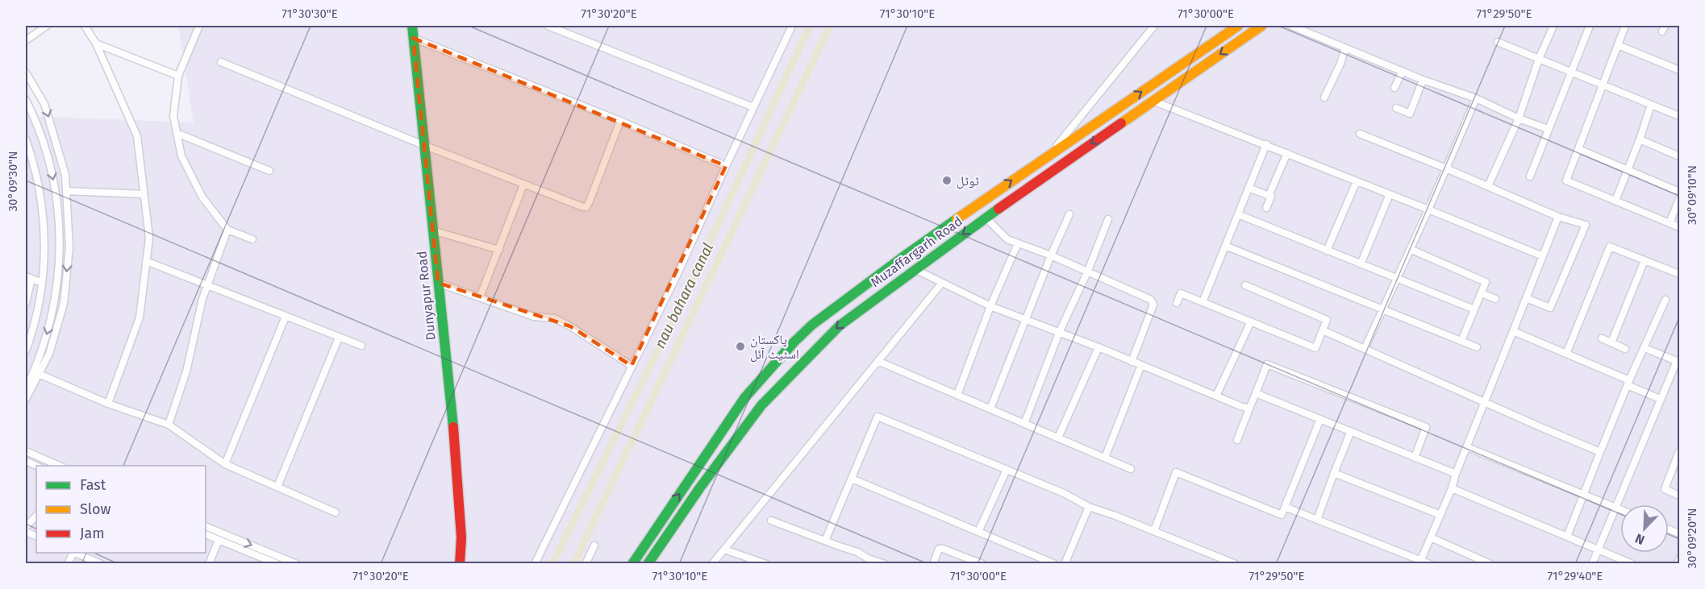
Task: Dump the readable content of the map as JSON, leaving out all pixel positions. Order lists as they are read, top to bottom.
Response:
{
  "streets": {
    "main road": ["Muzaffargarh Road", "Dunyapur Road"]
  },
  "water": ["nau bahara canal"],
  "places": ["ٹوٹل", "پاکستان اسٹیٹ آئل"],
  "legend": ["Fast", "Slow", "Jam"],
  "north": "bottom left",
  "coordinates": [
    "71°30'30\"E",
    "71°30'20\"E",
    "71°30'10\"E",
    "71°30'00\"E",
    "71°29'50\"E",
    "30°09'30\"N",
    "30°09'10\"N",
    "30°09'20\"N",
    "71°29'40\"E"
  ]
}
